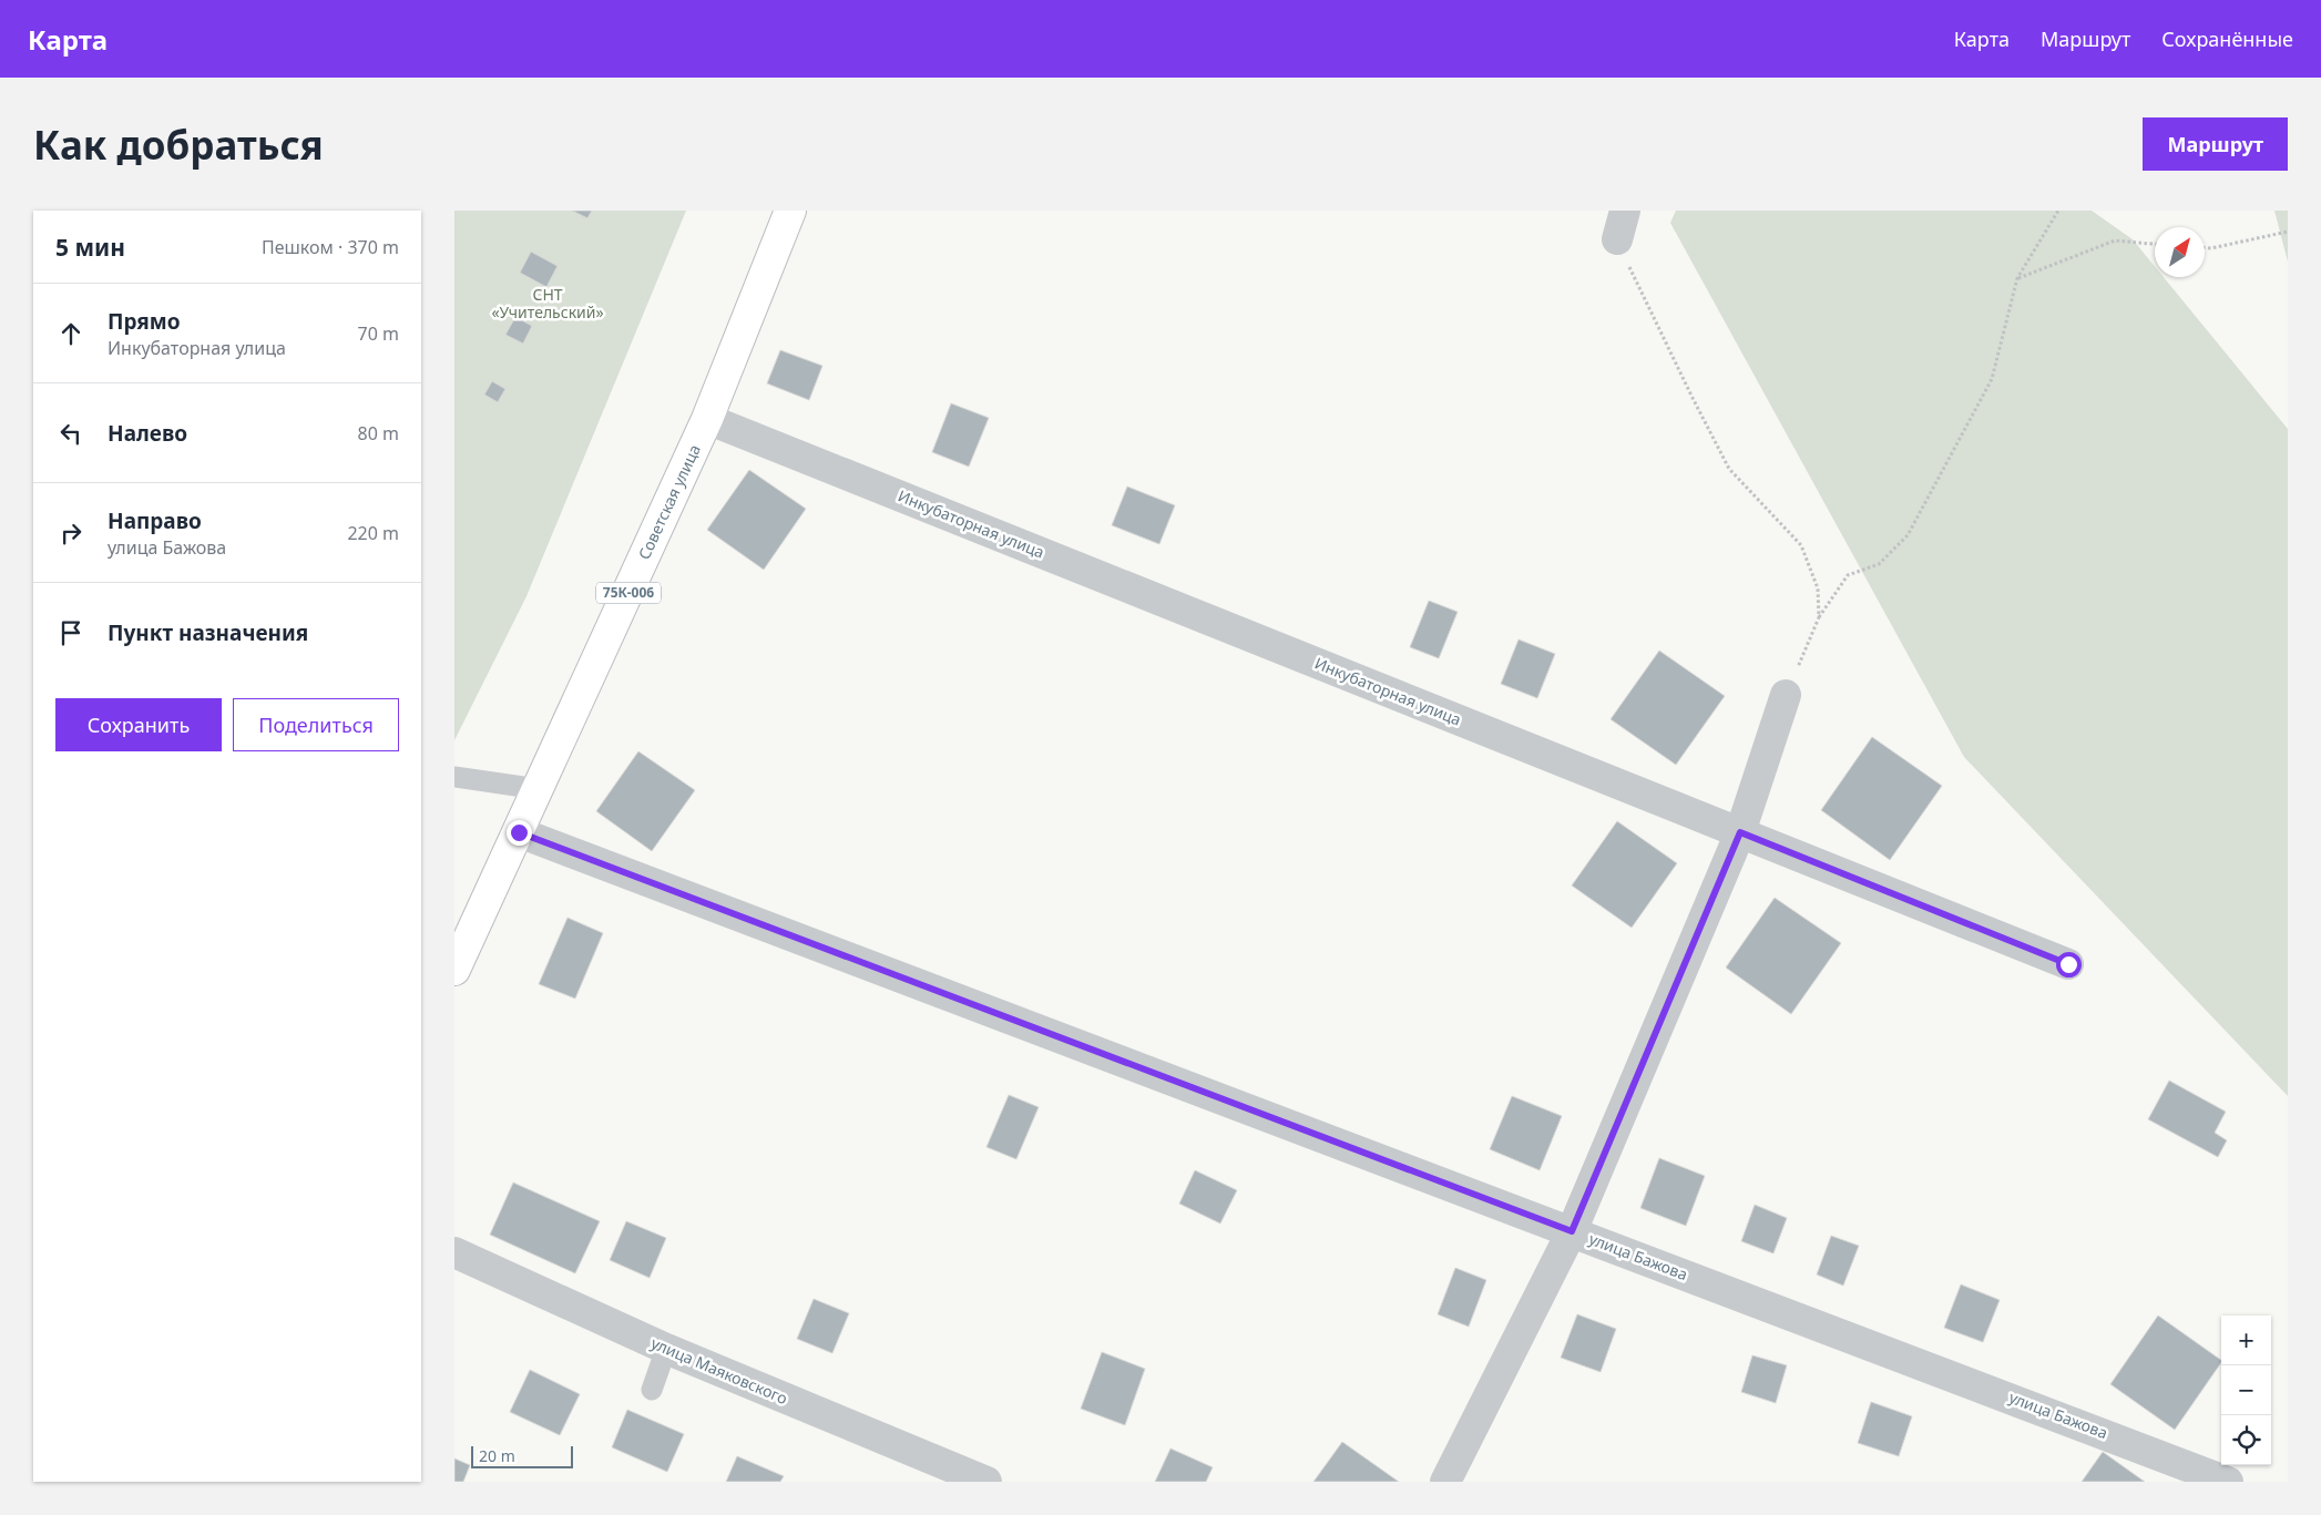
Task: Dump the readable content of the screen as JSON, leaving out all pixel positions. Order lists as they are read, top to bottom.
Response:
{
  "streets": {
    "main road": ["Советская улица", "75К-006"],
    "street": ["Инкубаторная улица", "улица Бажова", "улица Маяковского"]
  },
  "crossings": [
    ["Советская улица", "Инкубаторная улица"],
    ["Советская улица", "улица Бажова"]
  ],
  "parks": ["СНТ «Учительский»"],
  "scale_bar": "20 m",
  "north": "top right",
  "page": {
    "header": "Карта",
    "nav": ["Карта", "Маршрут", "Сохранённые"],
    "buttons": [
      "Маршрут",
      ["Сохранить", "Поделиться"]
    ],
    "title": "Как добраться",
    "heading": ["5 мин", "Пешком · 370 m"],
    "list": [
      ["Прямо", "Инкубаторная улица", "70 m"],
      ["Налево", "80 m"],
      ["Направо", "улица Бажова", "220 m"],
      "Пункт назначения"
    ],
    "map_buttons": ["+", "−"],
    "scale": "20 m"
  }
}
